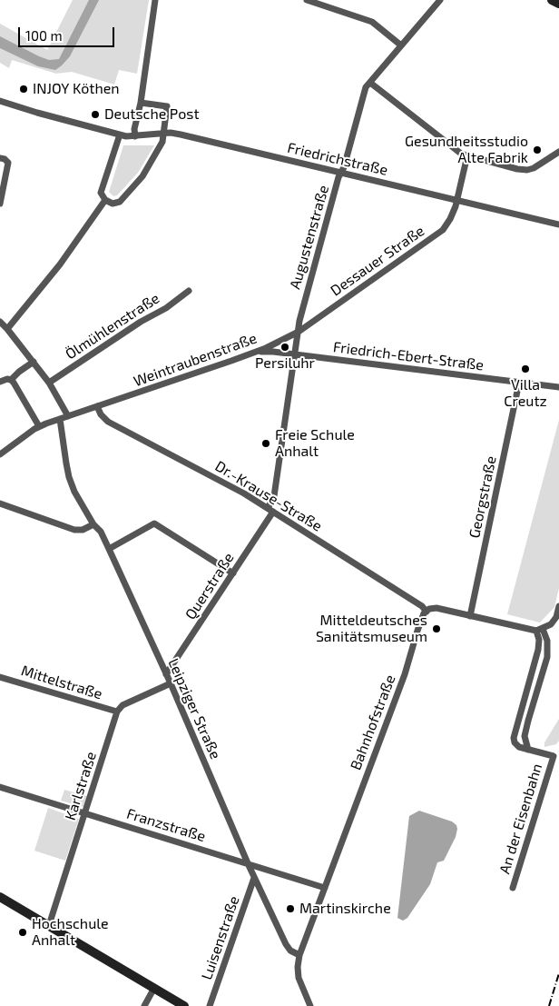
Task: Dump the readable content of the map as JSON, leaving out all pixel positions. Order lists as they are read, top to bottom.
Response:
{
  "streets": {
    "street": [
      "Friedrichstraße",
      "Augustenstraße",
      "Dessauer Straße",
      "Ölmühlenstraße",
      "Friedrich-Ebert-Straße",
      "Weintraubenstraße",
      "Dr.-Krause-Straße",
      "Georgstraße",
      "Querstraße",
      "Mittelstraße",
      "Leipziger Straße",
      "Bahnhofstraße",
      "Karlstraße",
      "An der Eisenbahn",
      "Franzstraße",
      "Luisenstraße"
    ]
  },
  "crossings": [
    ["Friedrichstraße", "Augustenstraße"],
    ["Friedrichstraße", "Dessauer Straße"],
    ["Augustenstraße", "Dessauer Straße"],
    ["Augustenstraße", "Friedrich-Ebert-Straße"],
    ["Augustenstraße", "Weintraubenstraße"],
    ["Augustenstraße", "Dr.-Krause-Straße"],
    ["Augustenstraße", "Querstraße"],
    ["Dessauer Straße", "Weintraubenstraße"],
    ["Friedrich-Ebert-Straße", "Weintraubenstraße"],
    ["Friedrich-Ebert-Straße", "Georgstraße"],
    ["Weintraubenstraße", "Dr.-Krause-Straße"],
    ["Weintraubenstraße", "Leipziger Straße"],
    ["Dr.-Krause-Straße", "Querstraße"],
    ["Dr.-Krause-Straße", "Bahnhofstraße"],
    ["Querstraße", "Leipziger Straße"],
    ["Mittelstraße", "Karlstraße"],
    ["Leipziger Straße", "Bahnhofstraße"],
    ["Leipziger Straße", "Franzstraße"],
    ["Leipziger Straße", "Luisenstraße"],
    ["Bahnhofstraße", "Franzstraße"],
    ["Karlstraße", "Franzstraße"]
  ],
  "places": [
    "INJOY Köthen",
    "Deutsche Post",
    "Gesundheitsstudio Alte Fabrik",
    "Persiluhr",
    "Villa Creutz",
    "Freie Schule Anhalt",
    "Mitteldeutsches Sanitätsmuseum",
    "Martinskirche",
    "Hochschule Anhalt"
  ],
  "scale_bar": "100 m"
}
